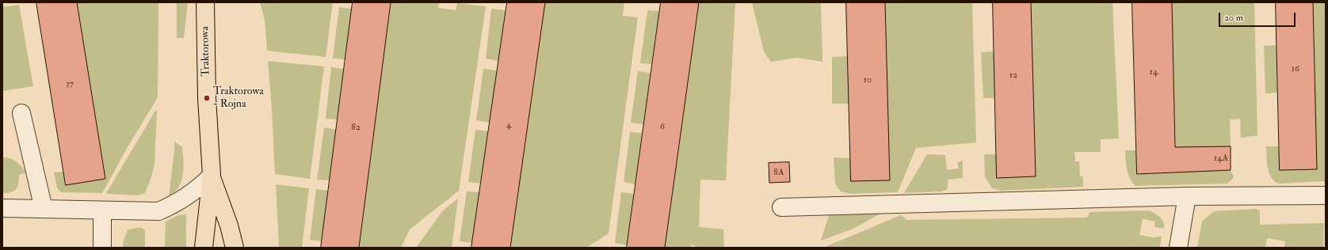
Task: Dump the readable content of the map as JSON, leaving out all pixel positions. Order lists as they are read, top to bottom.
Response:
{
  "streets": {
    "main road": ["Traktorowa"]
  },
  "places": ["Traktorowa - Rojna"],
  "house_numbers": [
    "16",
    "14",
    "12",
    "10",
    "37",
    "4",
    "6",
    "82",
    "14A",
    "8A"
  ],
  "scale_bar": "20 m"
}
